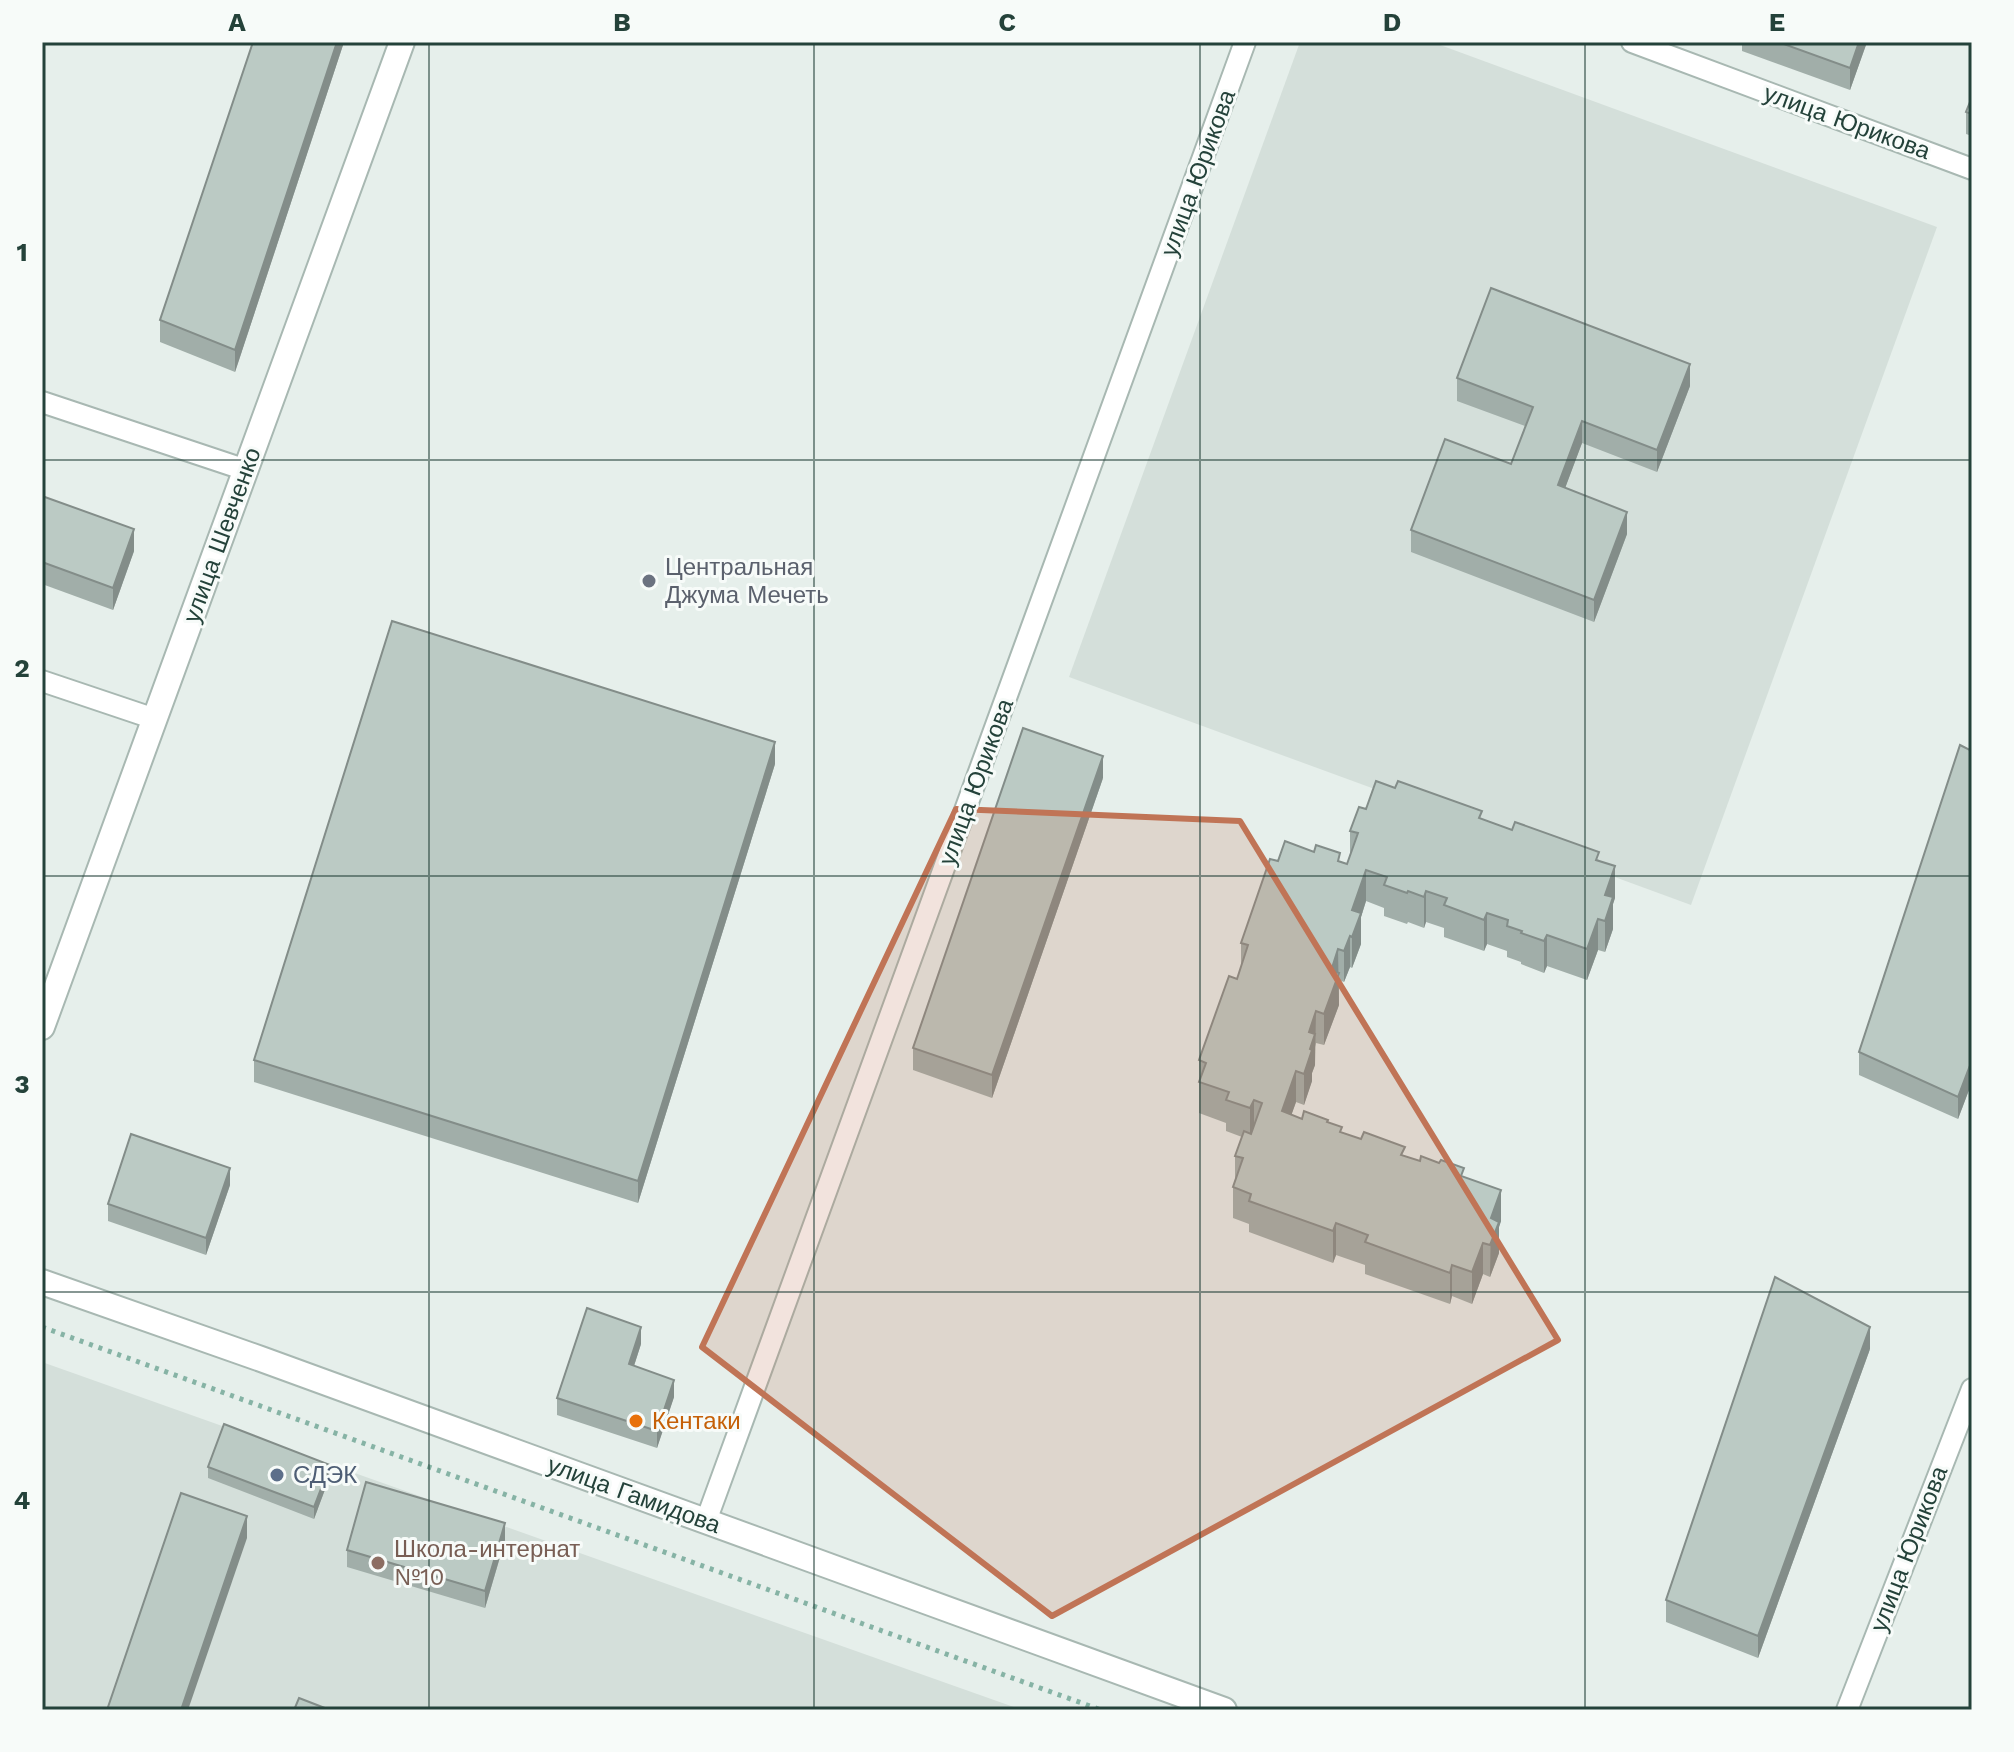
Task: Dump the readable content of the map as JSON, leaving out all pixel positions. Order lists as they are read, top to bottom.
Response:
{
  "streets": {
    "street": ["улица Шевченко", "улица Гамидова"],
    "lane": ["улица Юрикова"]
  },
  "crossings": [
    ["улица Юрикова", "улица Гамидова"]
  ],
  "places": [
    "Центральная Джума Мечеть",
    "Кентаки",
    "СДЭК",
    "Школа-интернат №10"
  ],
  "grid": {
    "columns": [
      "A",
      "B",
      "C",
      "D",
      "E"
    ],
    "rows": [
      "1",
      "2",
      "3",
      "4"
    ]
  }
}
